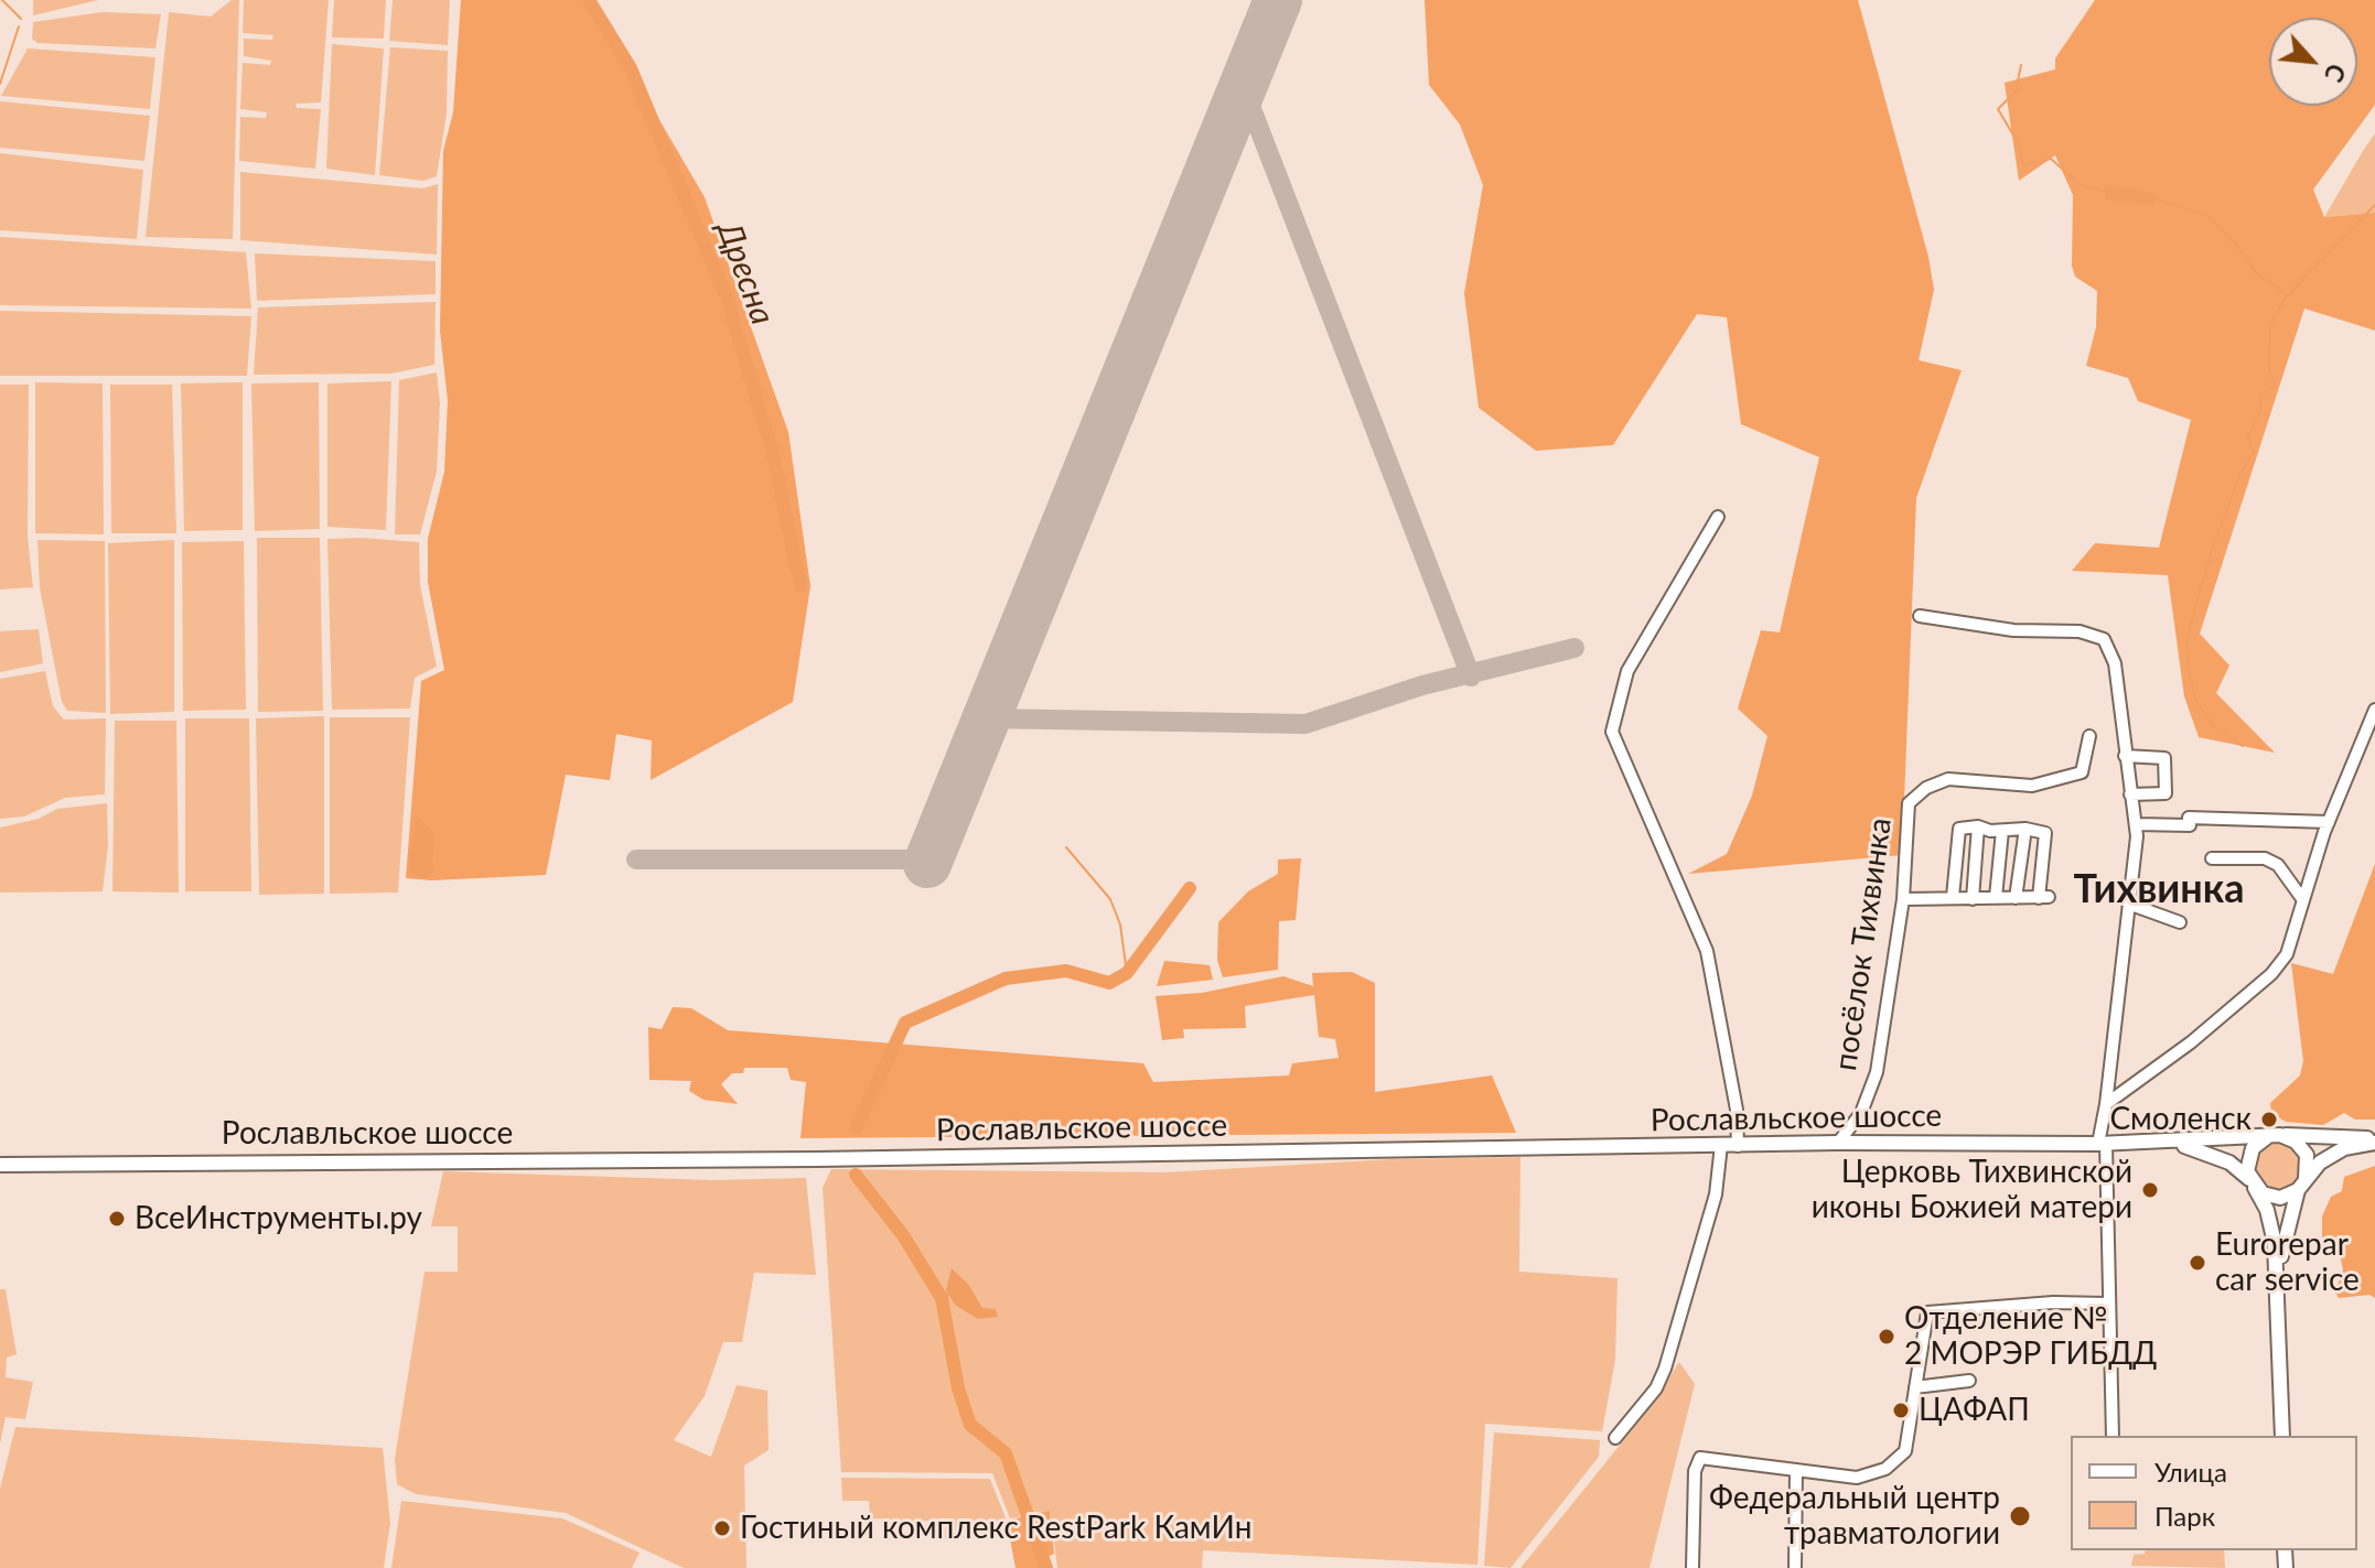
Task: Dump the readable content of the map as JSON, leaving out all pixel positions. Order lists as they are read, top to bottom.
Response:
{
  "streets": {
    "main road": ["Рославльское шоссе"],
    "street": ["посёлок Тихвинка"]
  },
  "crossings": [
    ["посёлок Тихвинка", "Рославльское шоссе"]
  ],
  "districts": ["Тихвинка"],
  "water": ["Дресна"],
  "places": [
    "Смоленск",
    "Церковь Тихвинской иконы Божией матери",
    "ВсеИнструменты.ру",
    "Eurorepar car service",
    "Отделение № 2 МОРЭР ГИБДД",
    "ЦАФАП",
    "Федеральный центр травматологии",
    "Гостиный комплекс RestPark КамИн"
  ],
  "legend": ["Улица", "Парк"],
  "north": "bottom right"
}
